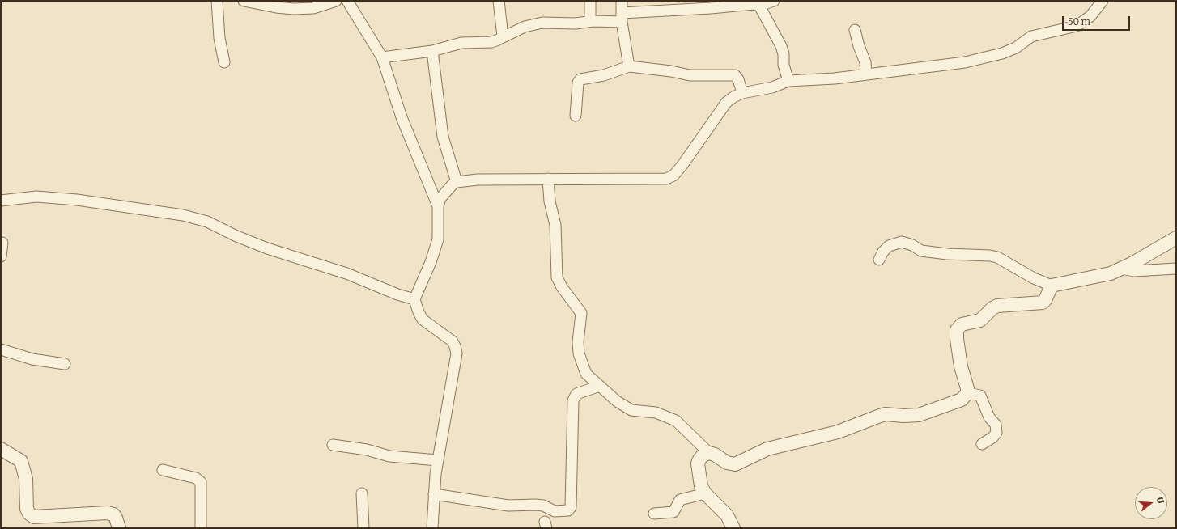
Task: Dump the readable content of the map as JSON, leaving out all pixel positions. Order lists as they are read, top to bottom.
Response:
{
  "scale_bar": "50 m",
  "north": "right"
}
